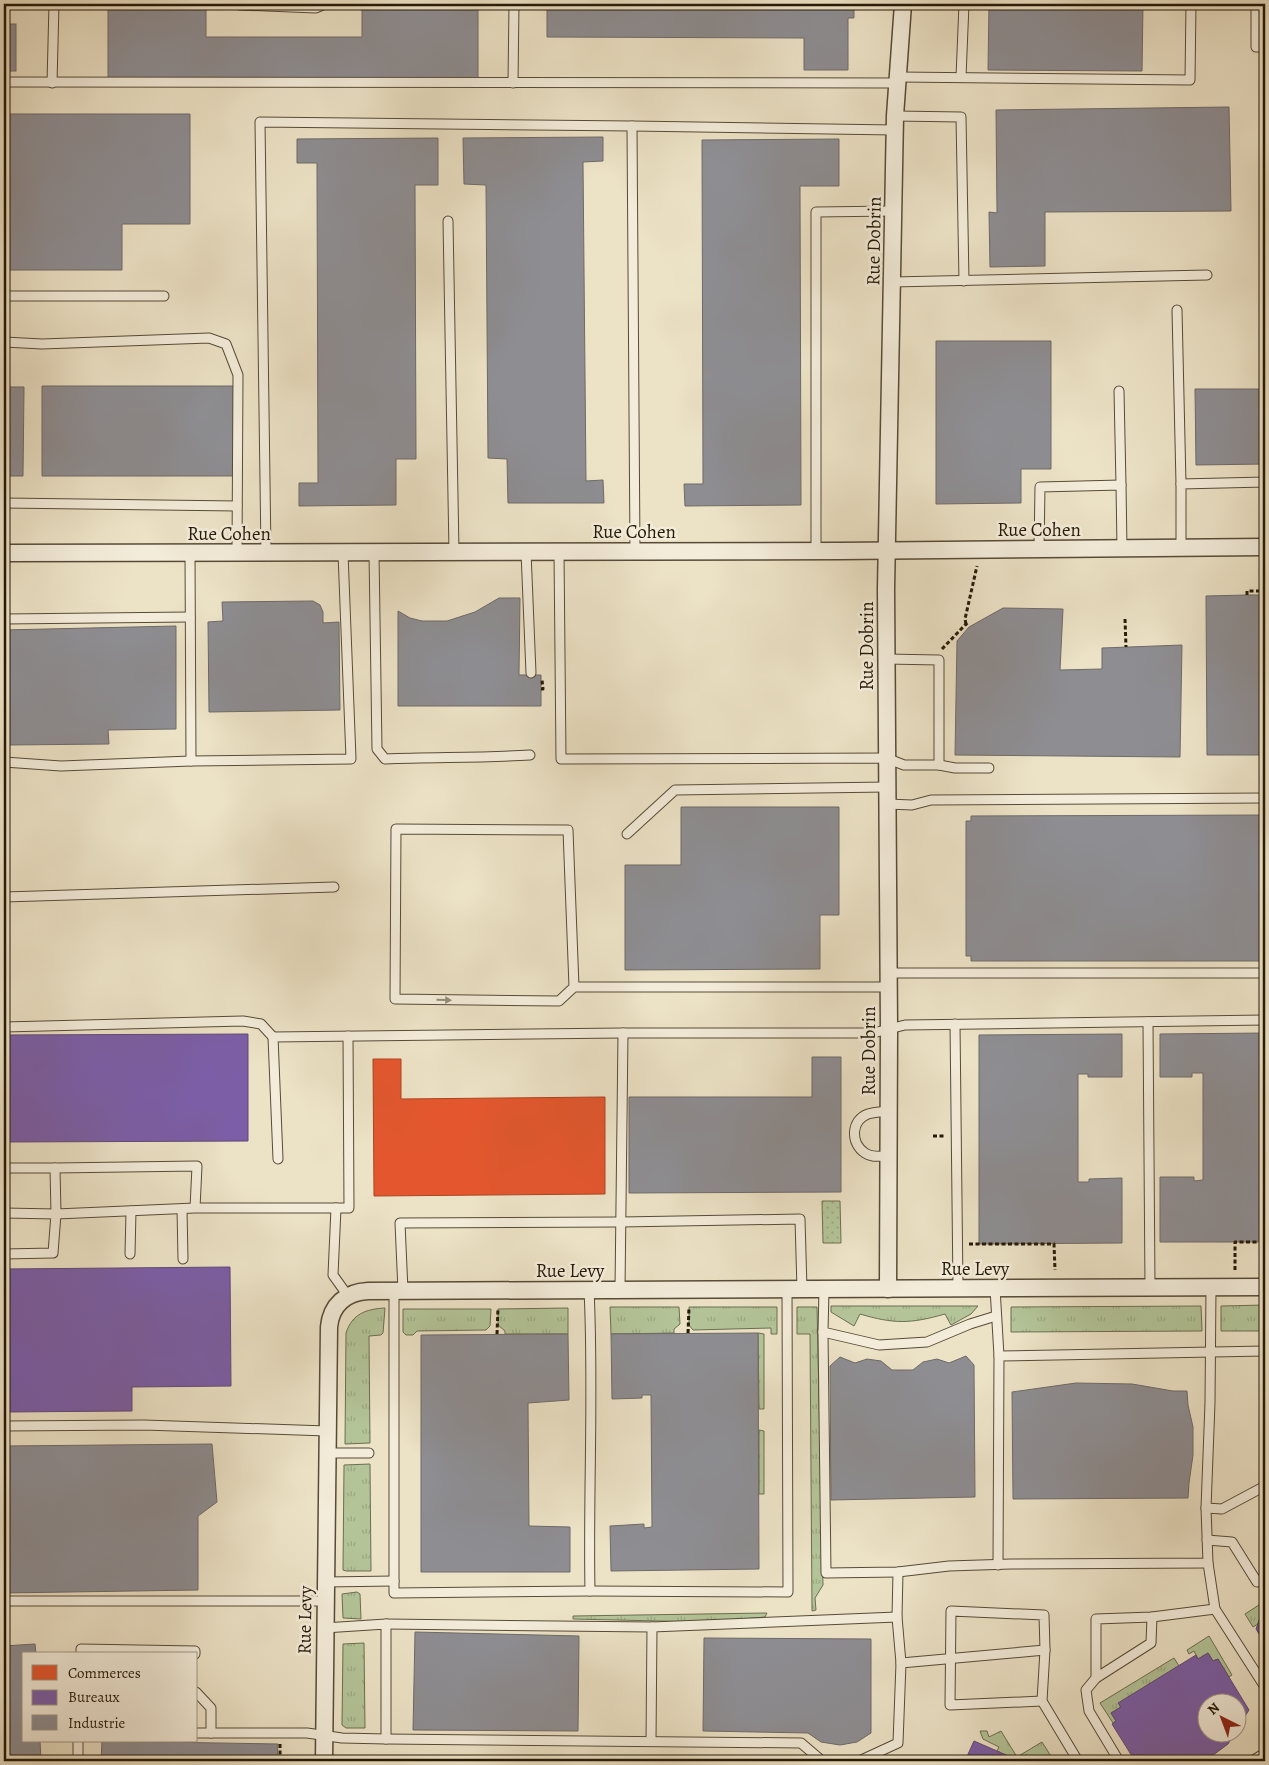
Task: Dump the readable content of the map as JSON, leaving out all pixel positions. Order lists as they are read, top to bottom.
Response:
{
  "streets": {
    "street": ["Rue Dobrin", "Rue Cohen", "Rue Levy"]
  },
  "crossings": [
    ["Rue Dobrin", "Rue Cohen"],
    ["Rue Dobrin", "Rue Levy"]
  ],
  "legend": ["Commerces", "Bureaux", "Industrie"],
  "north": "top left"
}
